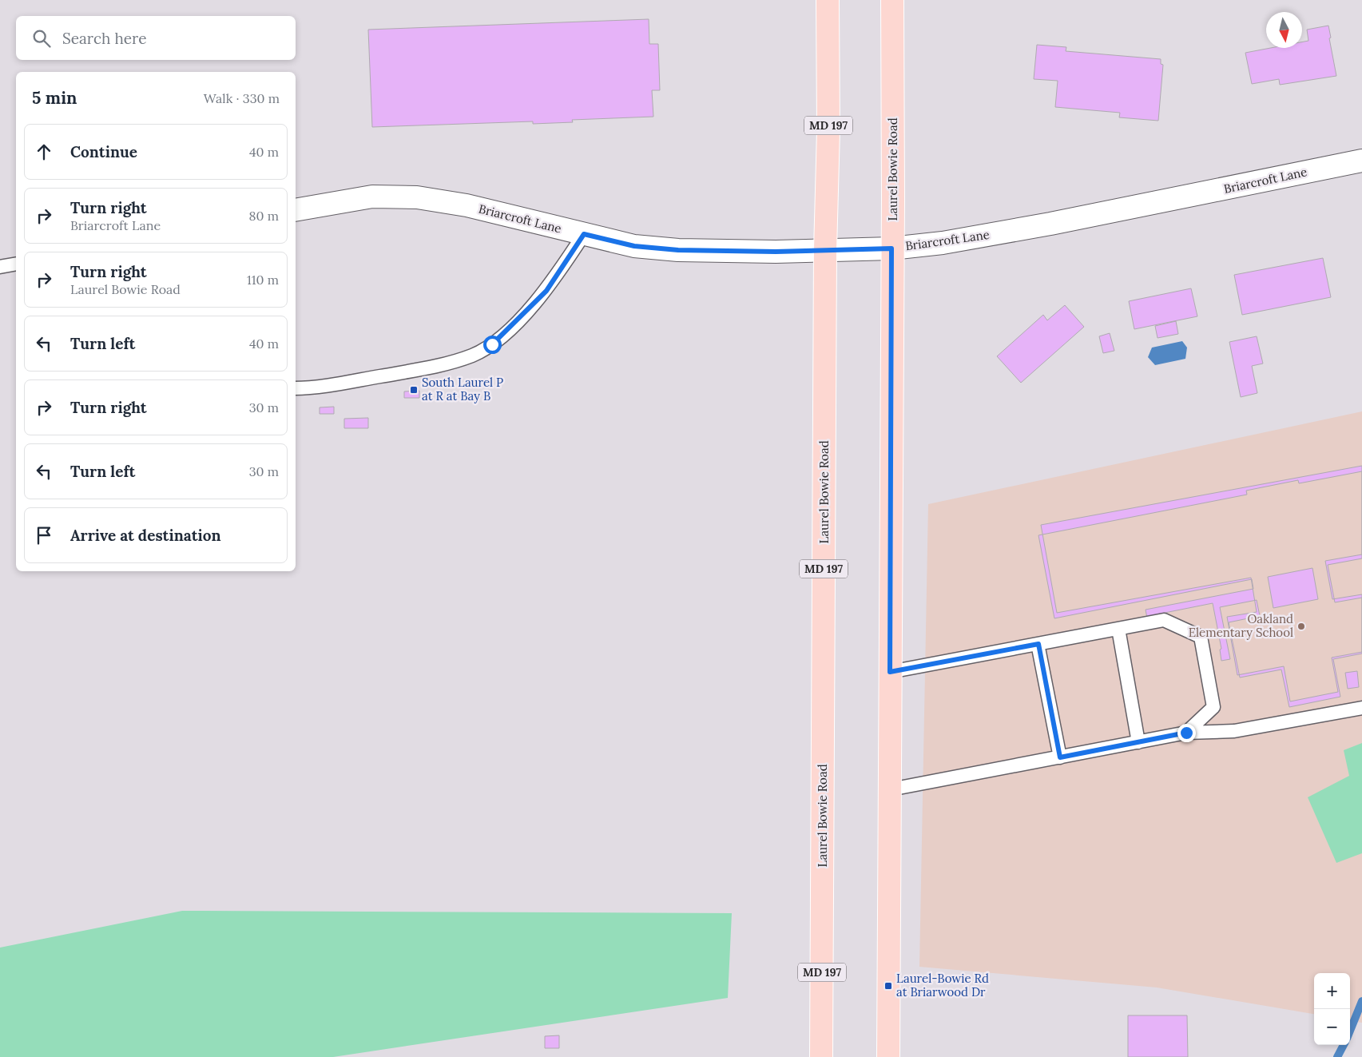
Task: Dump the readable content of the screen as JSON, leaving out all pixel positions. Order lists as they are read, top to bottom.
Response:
{
  "streets": {
    "main road": ["MD 197", "Laurel Bowie Road"],
    "street": ["Briarcroft Lane"]
  },
  "crossings": [
    ["Laurel Bowie Road", "Briarcroft Lane"]
  ],
  "places": {
    "transit": ["South Laurel P at R at Bay B", "Laurel-Bowie Rd at Briarwood Dr"],
    "other": ["Oakland Elementary School"]
  },
  "north": "bottom",
  "page": {
    "search": "Search here",
    "heading": ["5 min", "Walk · 330 m"],
    "list": [
      ["Continue", "40 m"],
      ["Turn right", "Briarcroft Lane", "80 m"],
      ["Turn right", "Laurel Bowie Road", "110 m"],
      ["Turn left", "40 m"],
      ["Turn right", "30 m"],
      ["Turn left", "30 m"],
      "Arrive at destination"
    ],
    "map_buttons": ["+", "−"]
  }
}
